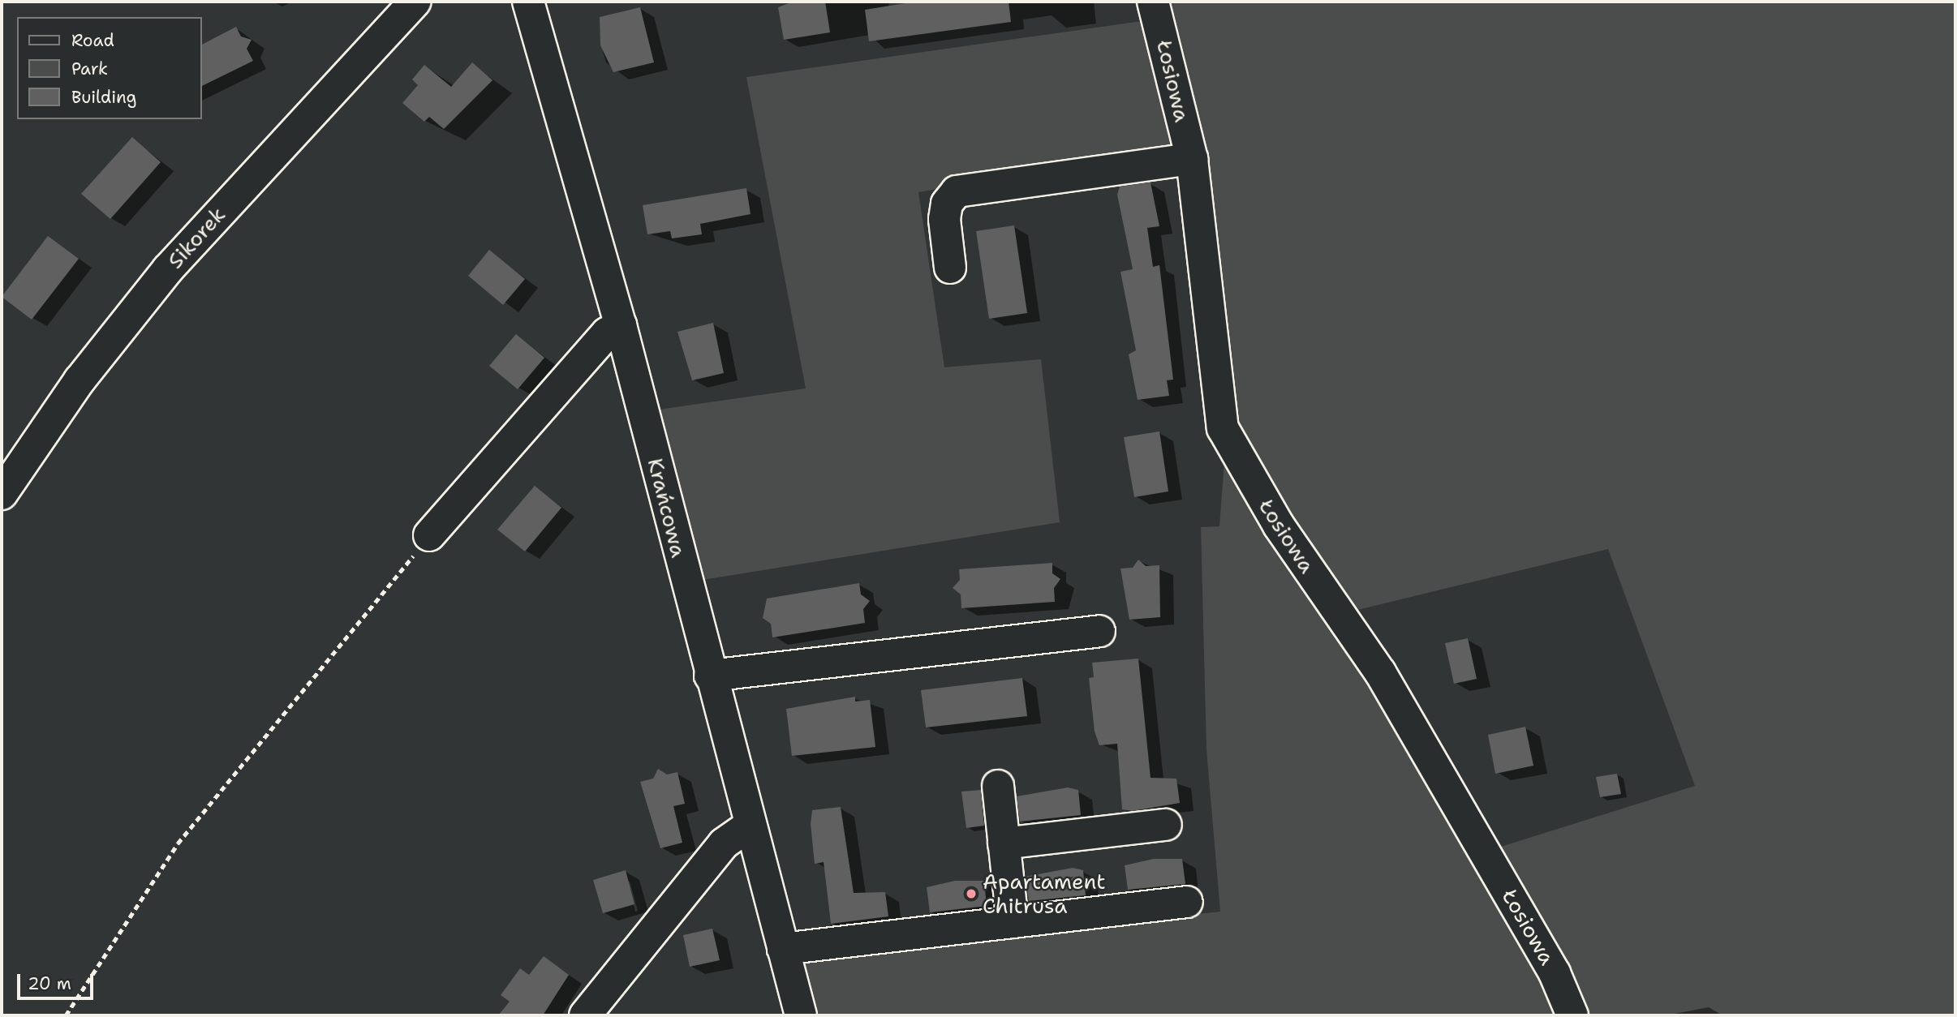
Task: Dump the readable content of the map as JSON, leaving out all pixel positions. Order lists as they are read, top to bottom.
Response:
{
  "streets": {
    "street": ["Łosiowa", "Sikorek", "Krańcowa"]
  },
  "places": ["Apartament Chitrusa"],
  "legend": ["Road", "Park", "Building"],
  "scale_bar": "20 m"
}
